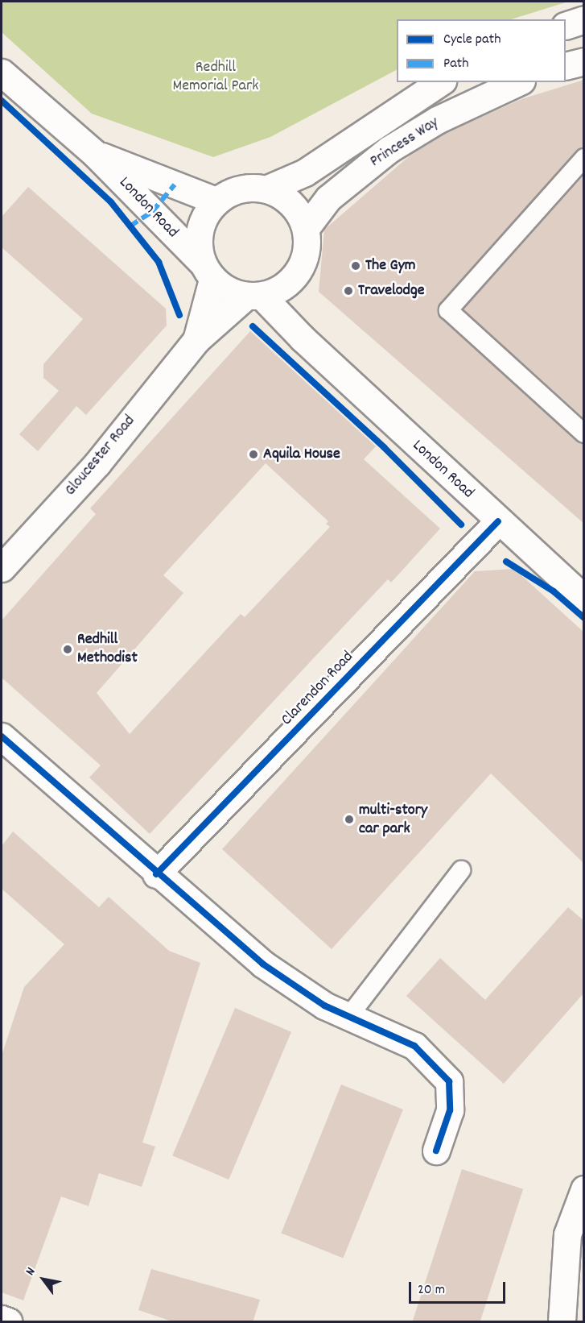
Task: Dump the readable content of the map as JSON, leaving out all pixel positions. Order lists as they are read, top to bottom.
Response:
{
  "streets": {
    "main road": [
      "Princess Way",
      "London Road",
      "Gloucester Road",
      "Clarendon Road"
    ]
  },
  "crossings": [
    ["Princess Way", "London Road"],
    ["Princess Way", "Gloucester Road"],
    ["London Road", "Gloucester Road"],
    ["London Road", "Clarendon Road"]
  ],
  "parks": ["Redhill Memorial Park"],
  "places": [
    "The Gym",
    "Travelodge",
    "Aquila House",
    "Redhill Methodist",
    "multi-story car park"
  ],
  "legend": ["Cycle path", "Path"],
  "scale_bar": "20 m",
  "north": "top left"
}
